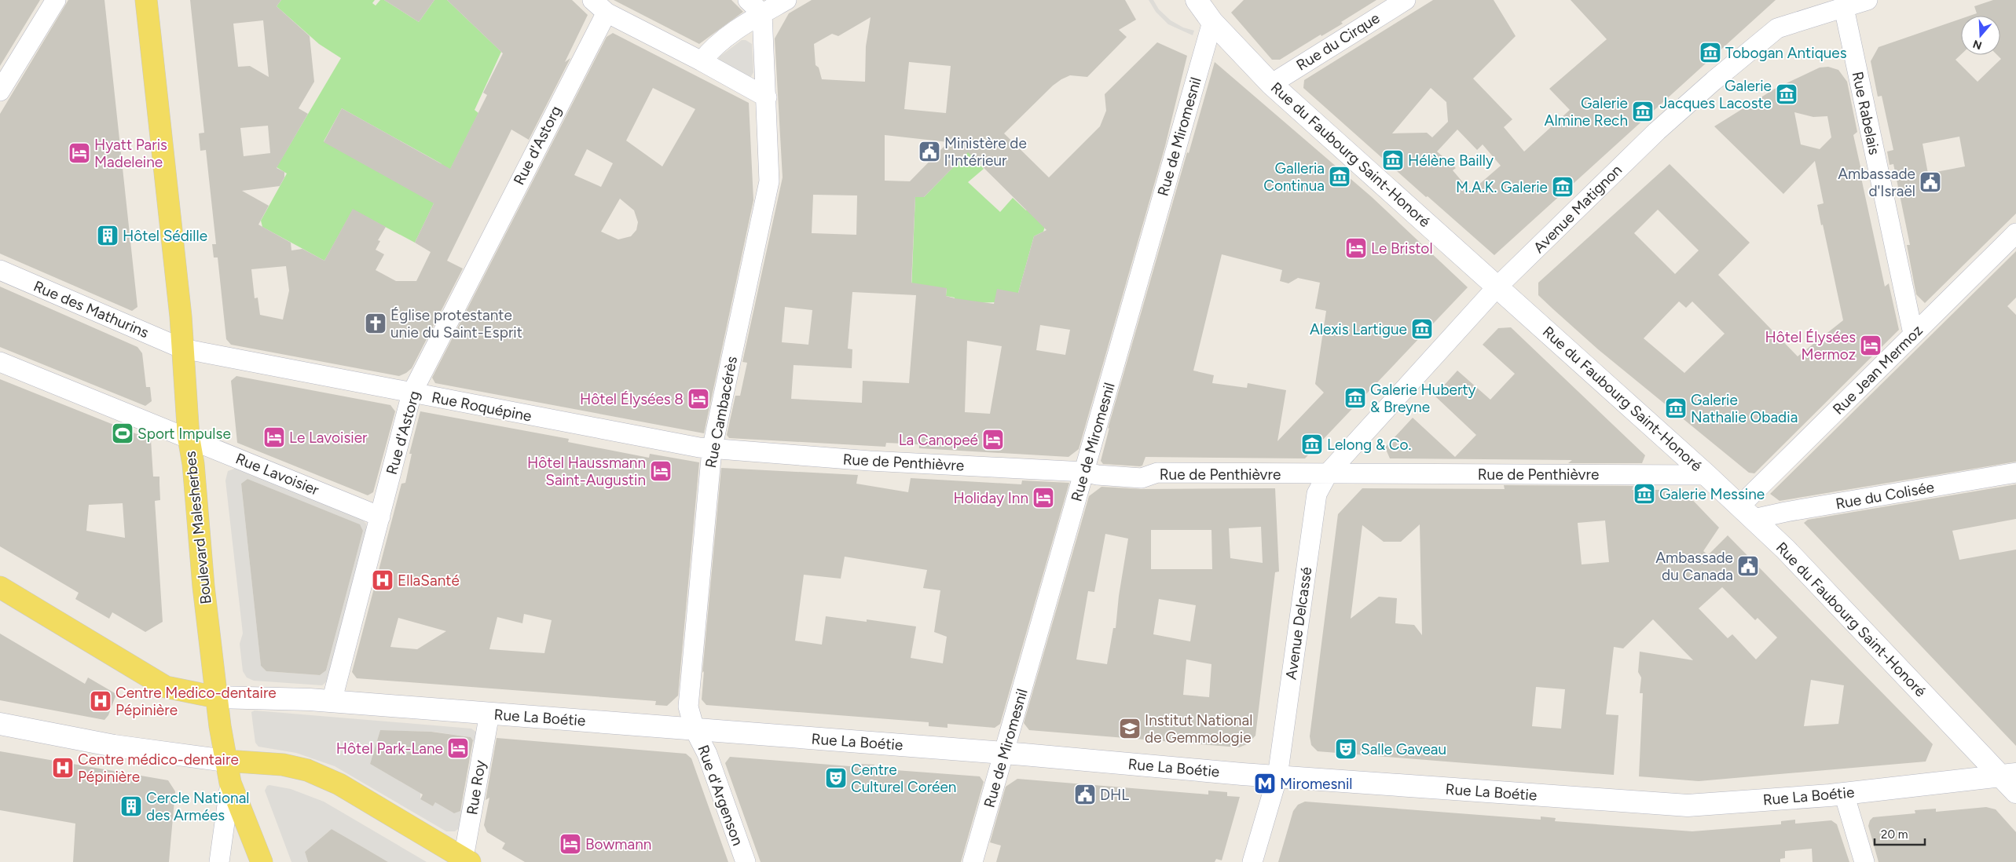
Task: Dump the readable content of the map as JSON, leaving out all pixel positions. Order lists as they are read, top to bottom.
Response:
{
  "streets": {
    "main road": ["Boulevard Malesherbes"],
    "street": [
      "Rue du Cirque",
      "Rue Rabelais",
      "Rue de Miromesnil",
      "Rue d'Astorg",
      "Rue du Faubourg Saint-Honoré",
      "Avenue Matignon",
      "Rue des Mathurins",
      "Rue Jean Mermoz",
      "Rue Roquépine",
      "Rue Cambacérès",
      "Rue de Penthièvre",
      "Rue Lavoisier",
      "Rue du Colisée",
      "Avenue Delcassé",
      "Rue La Boétie",
      "Rue Roy",
      "Rue d'Argenson"
    ]
  },
  "crossings": [
    ["Rue du Cirque", "Rue du Faubourg Saint-Honoré"],
    ["Rue Rabelais", "Avenue Matignon"],
    ["Rue Rabelais", "Rue Jean Mermoz"],
    ["Rue de Miromesnil", "Rue du Faubourg Saint-Honoré"],
    ["Rue de Miromesnil", "Rue de Penthièvre"],
    ["Rue de Miromesnil", "Rue La Boétie"],
    ["Rue d'Astorg", "Rue Roquépine"],
    ["Rue d'Astorg", "Rue Lavoisier"],
    ["Rue d'Astorg", "Rue La Boétie"],
    ["Rue du Faubourg Saint-Honoré", "Avenue Matignon"],
    ["Rue du Faubourg Saint-Honoré", "Rue Jean Mermoz"],
    ["Rue du Faubourg Saint-Honoré", "Rue de Penthièvre"],
    ["Rue du Faubourg Saint-Honoré", "Rue du Colisée"],
    ["Rue du Faubourg Saint-Honoré", "Rue La Boétie"],
    ["Avenue Matignon", "Rue de Penthièvre"],
    ["Avenue Matignon", "Avenue Delcassé"],
    ["Rue des Mathurins", "Rue Roquépine"],
    ["Rue des Mathurins", "Boulevard Malesherbes"],
    ["Rue Jean Mermoz", "Rue du Colisée"],
    ["Rue Roquépine", "Rue Cambacérès"],
    ["Rue Roquépine", "Rue de Penthièvre"],
    ["Rue Roquépine", "Boulevard Malesherbes"],
    ["Rue Cambacérès", "Rue de Penthièvre"],
    ["Rue Cambacérès", "Rue La Boétie"],
    ["Rue Cambacérès", "Rue d'Argenson"],
    ["Rue de Penthièvre", "Avenue Delcassé"],
    ["Rue Lavoisier", "Boulevard Malesherbes"],
    ["Boulevard Malesherbes", "Rue La Boétie"],
    ["Avenue Delcassé", "Rue La Boétie"],
    ["Rue La Boétie", "Rue Roy"],
    ["Rue La Boétie", "Rue d'Argenson"]
  ],
  "places": {
    "museum": [
      "Tobogan Antiques",
      "Galerie Jacques Lacoste",
      "Galerie Almine Rech",
      "Hélène Bailly",
      "Galleria Continua",
      "M.A.K. Galerie",
      "Alexis Lartigue",
      "Galerie Huberty & Breyne",
      "Galerie Nathalie Obadia",
      "Lelong & Co.",
      "Galerie Messine"
    ],
    "public building": [
      "Ministère de l'Intérieur",
      "Ambassade d'Israël",
      "Ambassade du Canada",
      "DHL"
    ],
    "hotel": [
      "Hyatt Paris Madeleine",
      "Le Bristol",
      "Hôtel Élysées Mermoz",
      "Hôtel Élysées 8",
      "Le Lavoisier",
      "La Canopeé",
      "Hôtel Haussmann Saint-Augustin",
      "Holiday Inn",
      "Hôtel Park-Lane",
      "Bowmann"
    ],
    "building": ["Hôtel Sédille", "Cercle National des Armées"],
    "church": ["Église protestante unie du Saint-Esprit"],
    "sports": ["Sport Impulse"],
    "hospital": ["EllaSanté", "Centre Medico-dentaire Pépinière", "Centre médico-dentaire Pépinière"],
    "school or university": ["Institut National de Gemmologie"],
    "theatre": ["Salle Gaveau", "Centre Culturel Coréen"],
    "metro station": ["Miromesnil"]
  },
  "scale_bar": "20 m",
  "north": "bottom"
}
